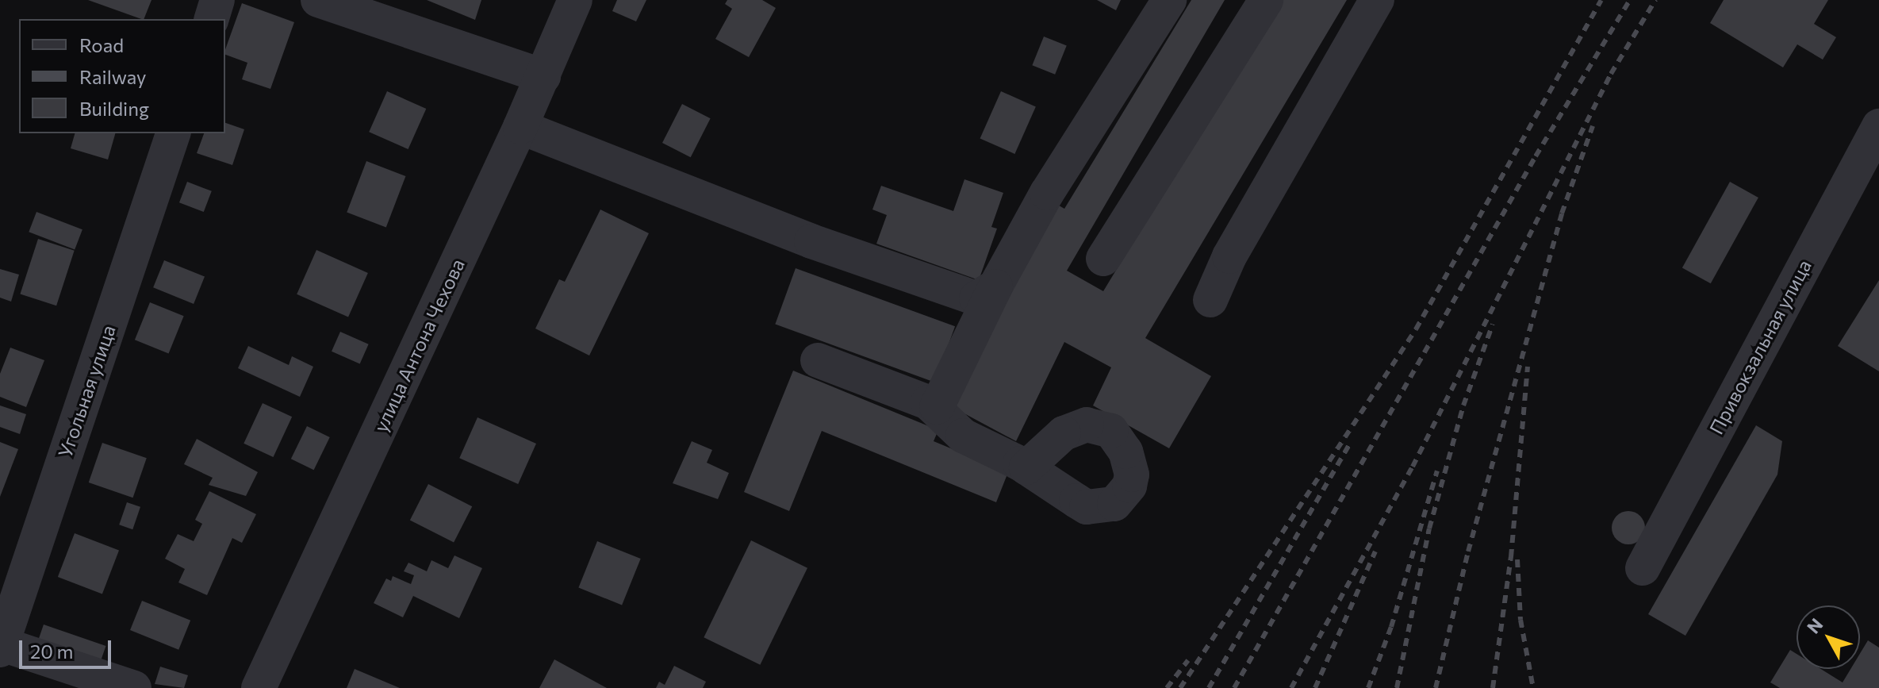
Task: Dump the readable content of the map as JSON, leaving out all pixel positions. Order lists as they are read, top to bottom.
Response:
{
  "streets": {
    "street": ["улица Антона Чехова", "Привокзальная улица", "Угольная улица"]
  },
  "legend": ["Road", "Railway", "Building"],
  "scale_bar": "20 m",
  "north": "top left"
}
